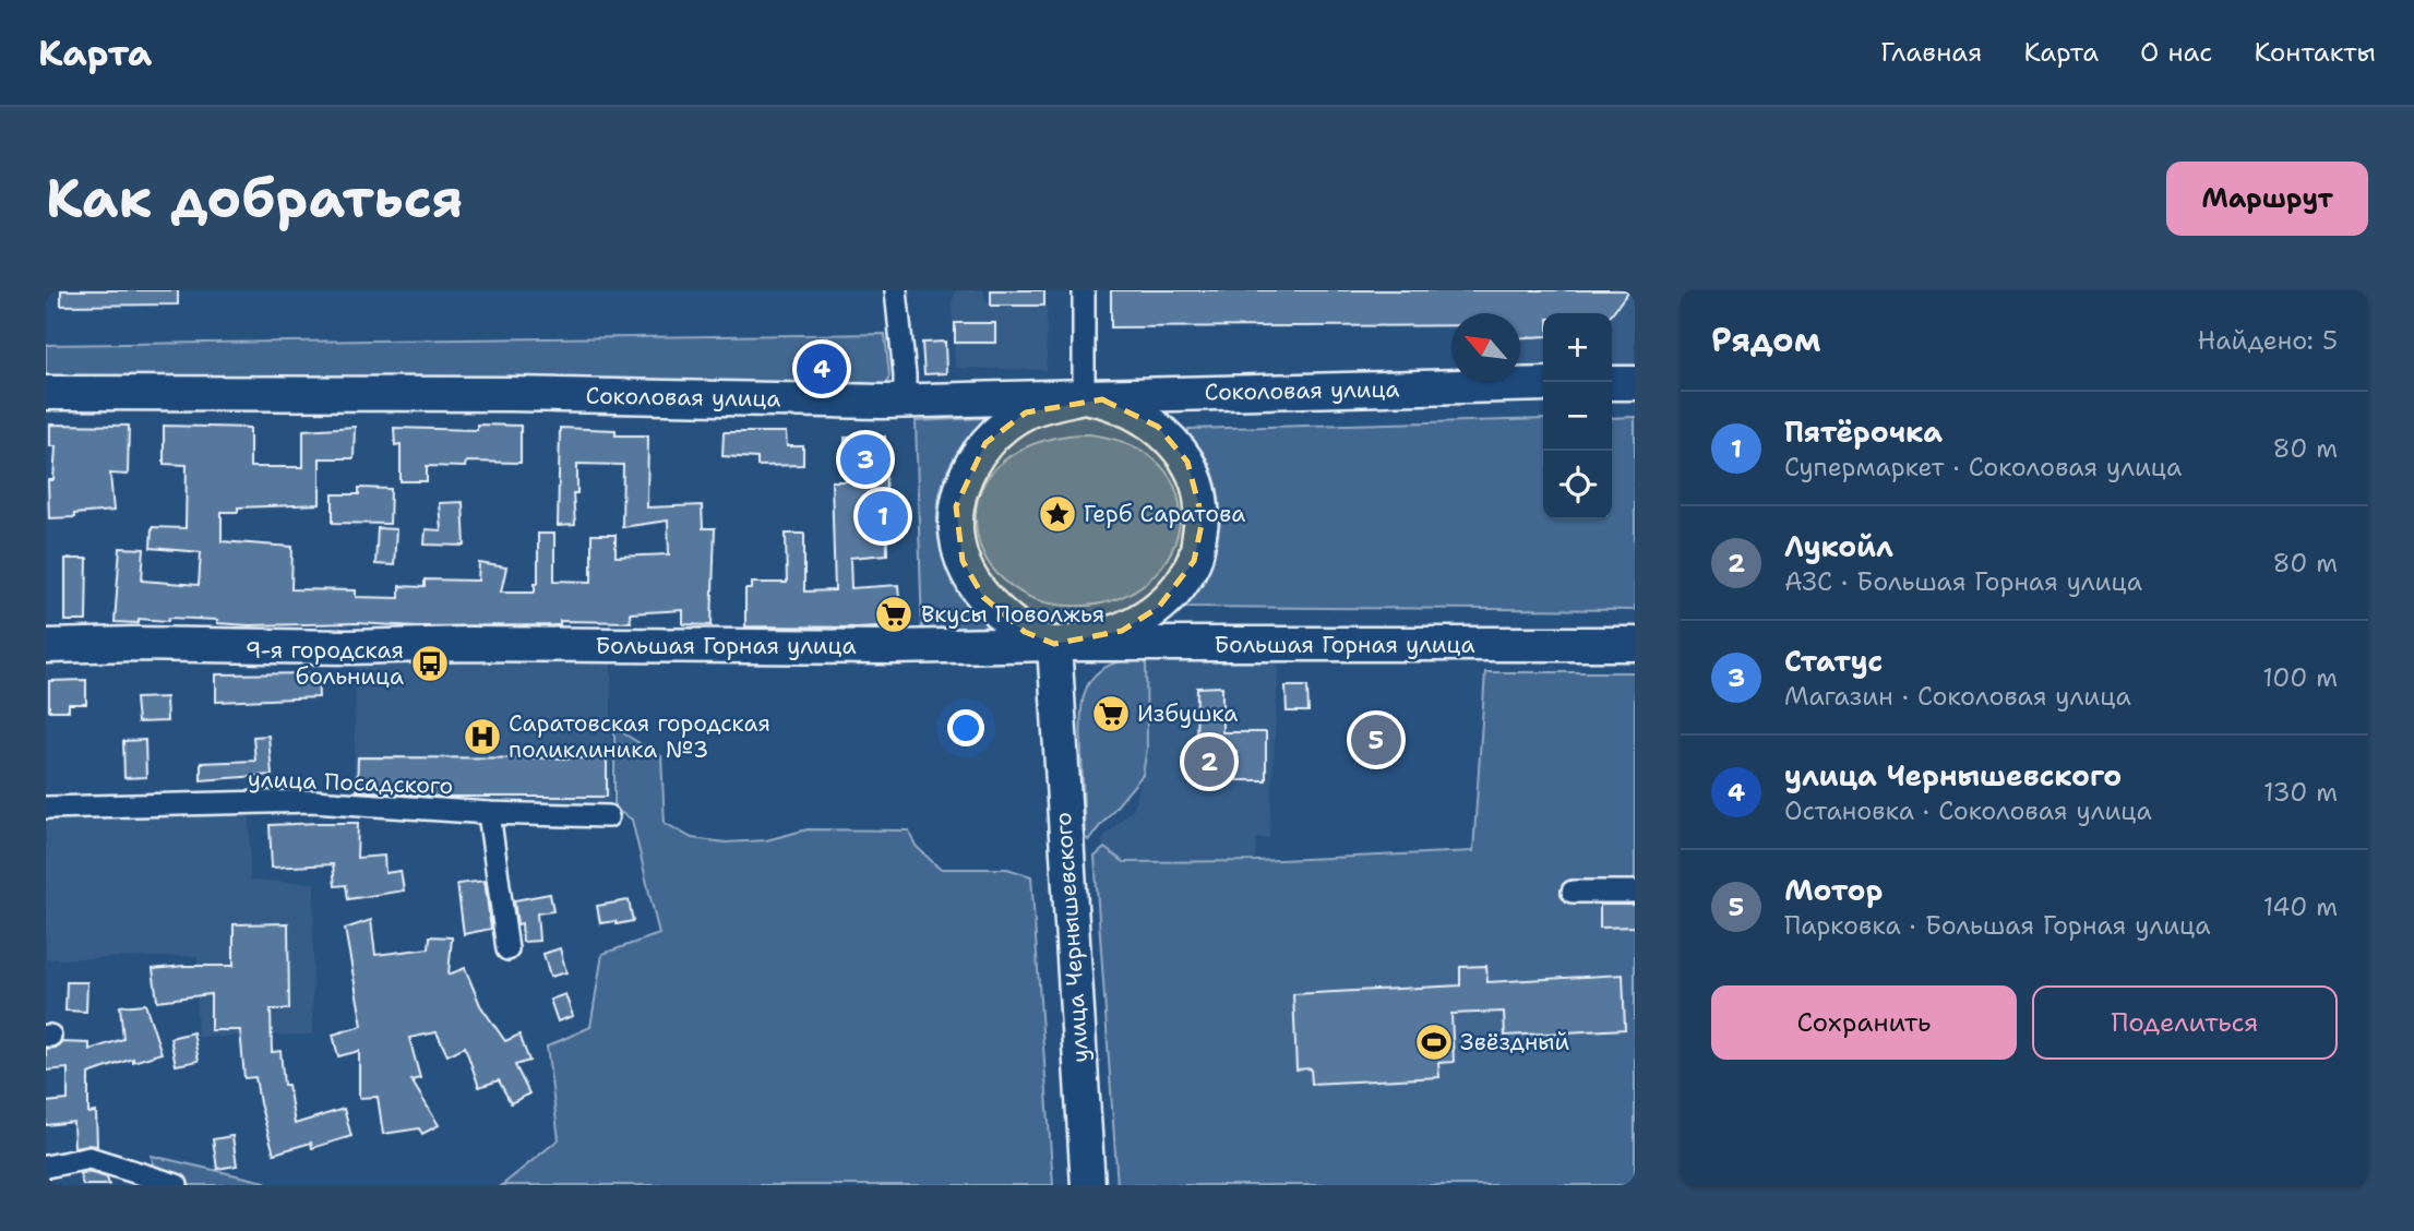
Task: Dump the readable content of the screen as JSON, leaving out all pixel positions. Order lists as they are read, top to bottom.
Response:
{
  "streets": {
    "main road": ["Соколовая улица", "Большая Горная улица", "улица Чернышевского"],
    "street": ["улица Посадского"]
  },
  "crossings": [
    ["Соколовая улица", "Большая Горная улица"],
    ["Соколовая улица", "улица Чернышевского"],
    ["Большая Горная улица", "улица Чернышевского"]
  ],
  "places": {
    "place": ["Герб Саратова"],
    "supermarket": ["Вкусы Поволжья", "Избушка"],
    "bus stop": ["9-я городская больница"],
    "hospital": ["Саратовская городская поликлиника №3"],
    "sports": ["Звёздный"]
  },
  "north": "top left",
  "page": {
    "header": "Карта",
    "nav": [
      "Главная",
      "Карта",
      "О нас",
      "Контакты"
    ],
    "buttons": [
      "Маршрут",
      ["Сохранить", "Поделиться"]
    ],
    "title": "Как добраться",
    "heading": ["Рядом", "Найдено: 5"],
    "map_buttons": ["+", "−"],
    "pins": [
      "4",
      "3",
      "1",
      "5",
      "2"
    ],
    "list": [
      {
        "mark": "1",
        "name": "Пятёрочка",
        "note": "Супермаркет · Соколовая улица",
        "value": "80 m"
      },
      {
        "mark": "2",
        "name": "Лукойл",
        "note": "АЗС · Большая Горная улица",
        "value": "80 m"
      },
      {
        "mark": "3",
        "name": "Статус",
        "note": "Магазин · Соколовая улица",
        "value": "100 m"
      },
      {
        "mark": "4",
        "name": "улица Чернышевского",
        "note": "Остановка · Соколовая улица",
        "value": "130 m"
      },
      {
        "mark": "5",
        "name": "Мотор",
        "note": "Парковка · Большая Горная улица",
        "value": "140 m"
      }
    ]
  }
}
